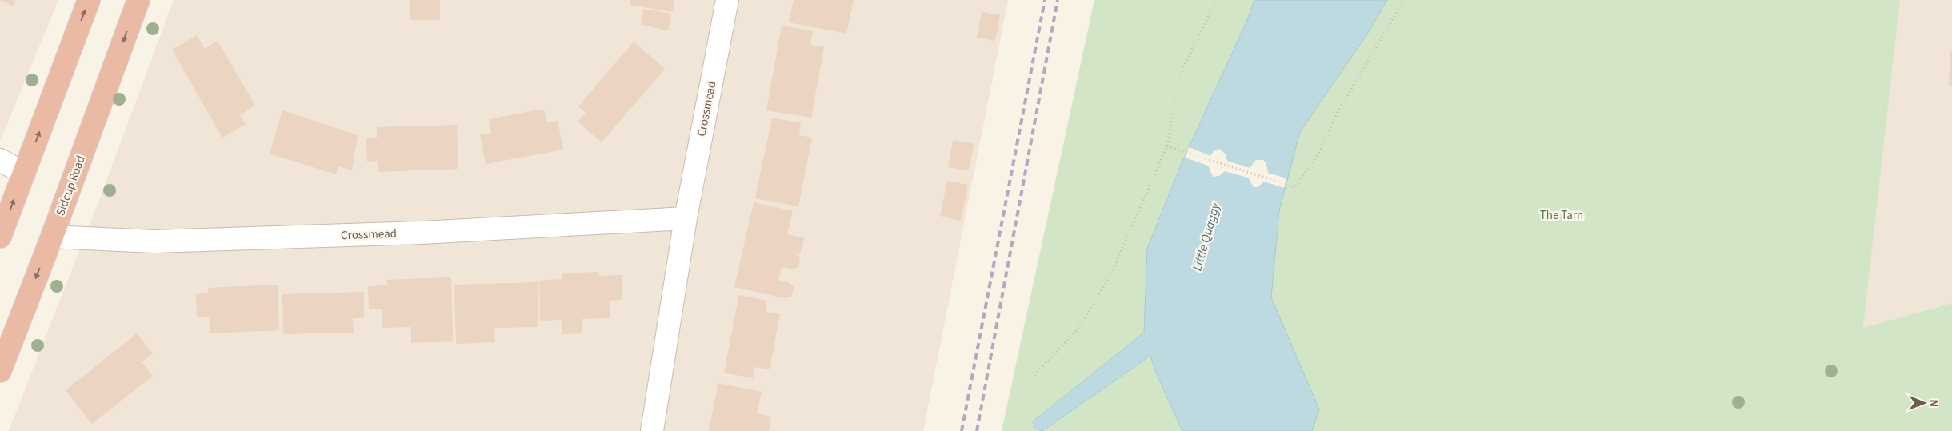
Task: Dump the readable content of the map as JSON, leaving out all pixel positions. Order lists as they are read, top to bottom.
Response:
{
  "streets": {
    "highway": ["Sidcup Road"],
    "street": ["Crossmead"]
  },
  "crossings": [
    ["Crossmead", "Sidcup Road"]
  ],
  "water": ["Little Quaggy"],
  "parks": ["The Tarn"],
  "north": "right"
}
